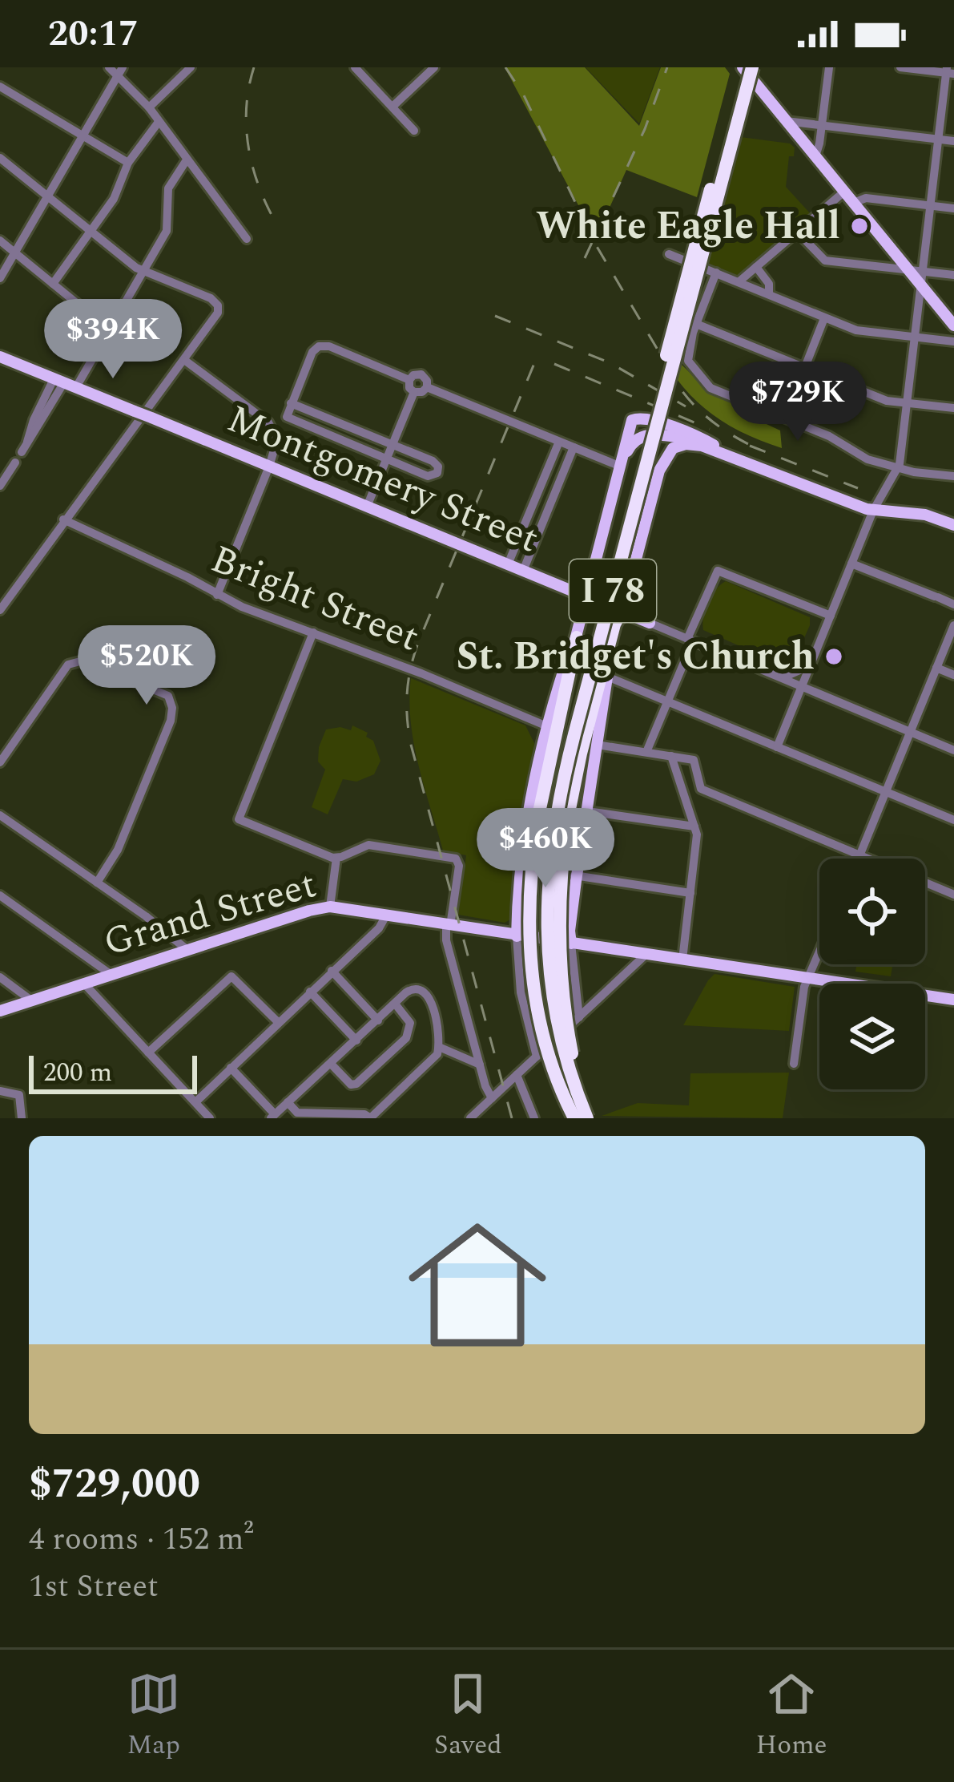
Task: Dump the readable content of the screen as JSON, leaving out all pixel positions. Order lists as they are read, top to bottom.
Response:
{
  "streets": {
    "highway": ["I 78"],
    "main road": ["Montgomery Street", "Grand Street"],
    "street": ["Bright Street"]
  },
  "places": ["White Eagle Hall", "St. Bridget's Church"],
  "scale_bar": "200 m",
  "page": {
    "status": "20:17",
    "price": [
      "$394K",
      "$729K",
      "$520K",
      "$460K"
    ],
    "scale": "200 m",
    "list": [
      {
        "name": "$729,000",
        "note": "4 rooms · 152 m² · 1st Street"
      }
    ],
    "tabs": ["Map", "Saved", "Home"]
  }
}
